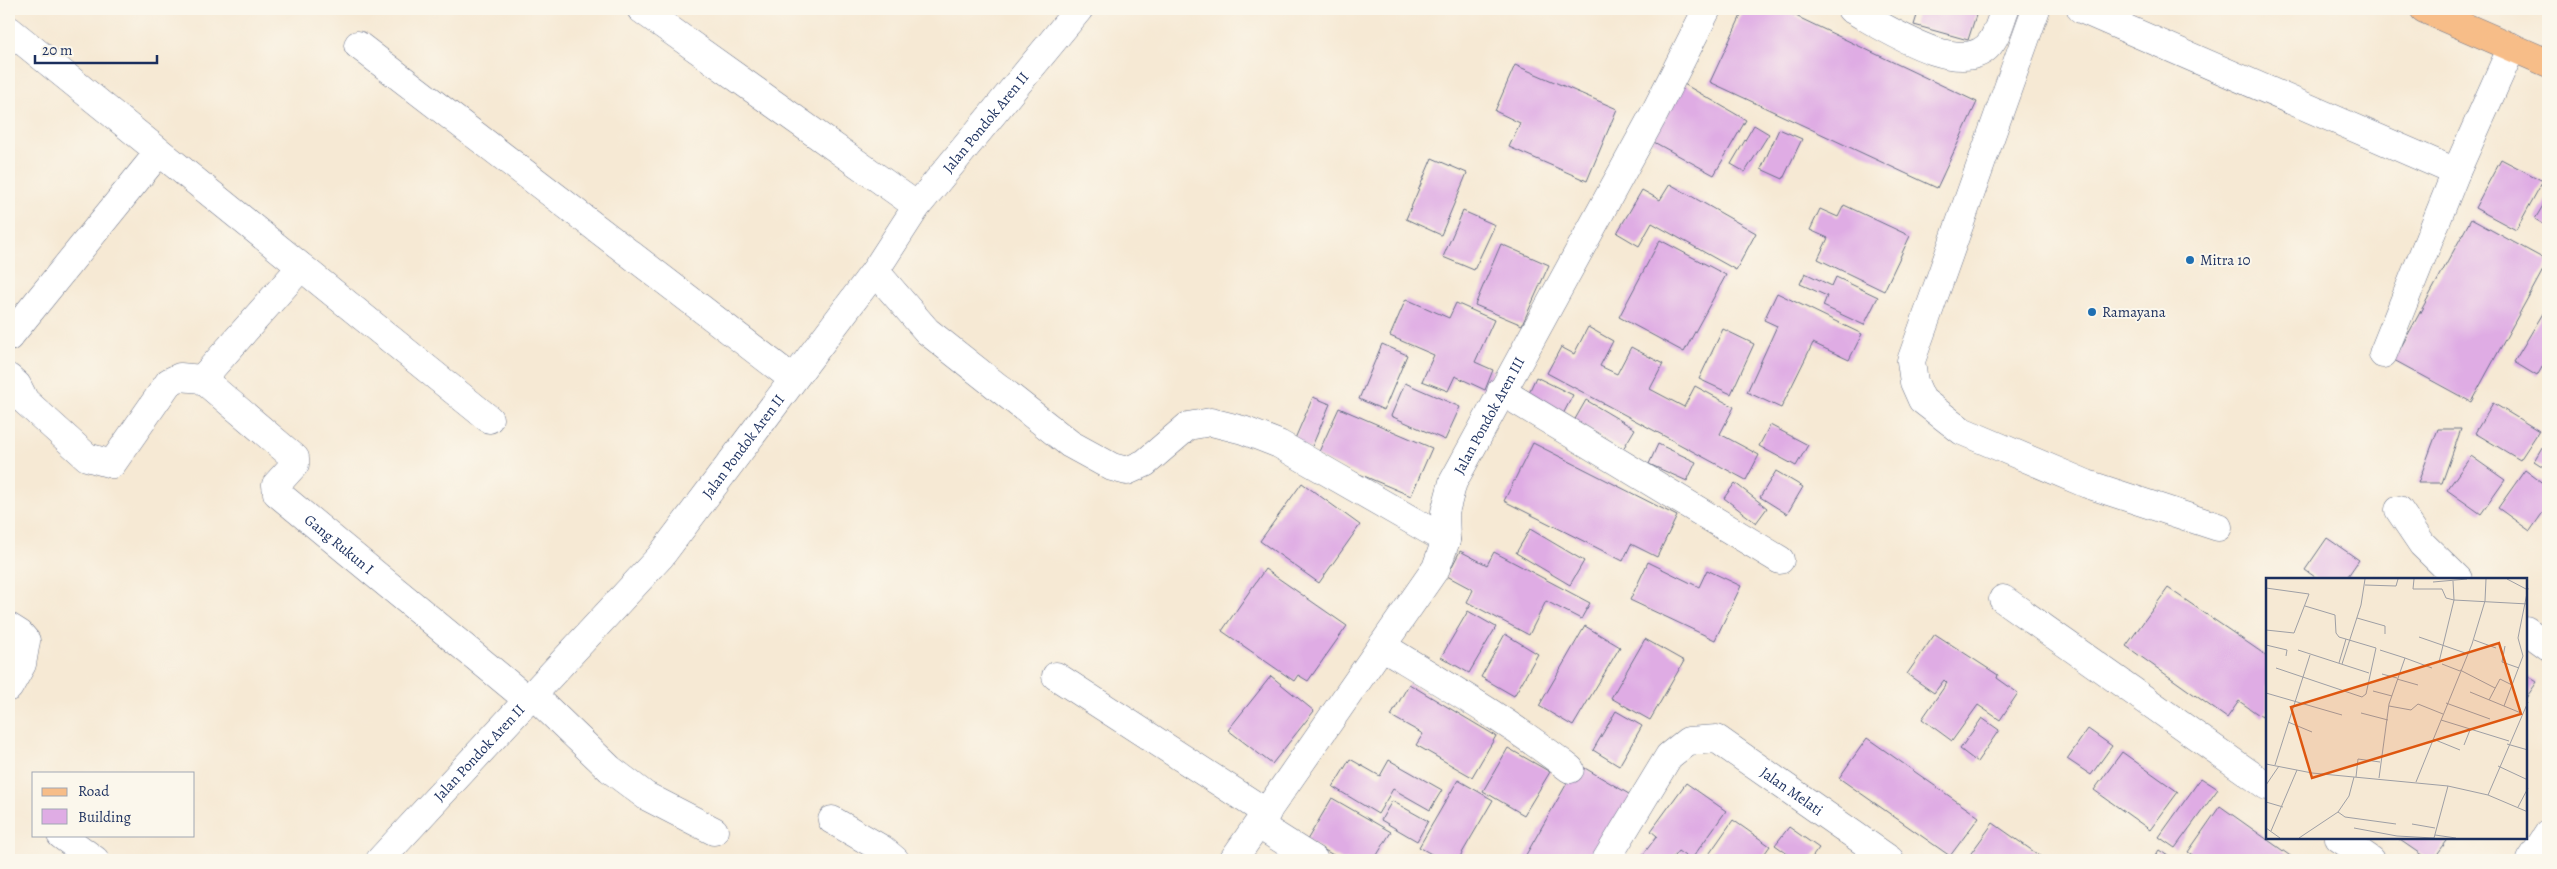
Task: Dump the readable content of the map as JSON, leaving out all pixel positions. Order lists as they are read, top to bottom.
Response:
{
  "streets": {
    "street": [
      "Jalan Pondok Aren II",
      "Jalan Pondok Aren III",
      "Gang Rukun I",
      "Jalan Melati"
    ]
  },
  "crossings": [
    ["Jalan Pondok Aren II", "Gang Rukun I"]
  ],
  "places": ["Mitra 10", "Ramayana"],
  "legend": ["Road", "Building"],
  "scale_bar": "20 m"
}
